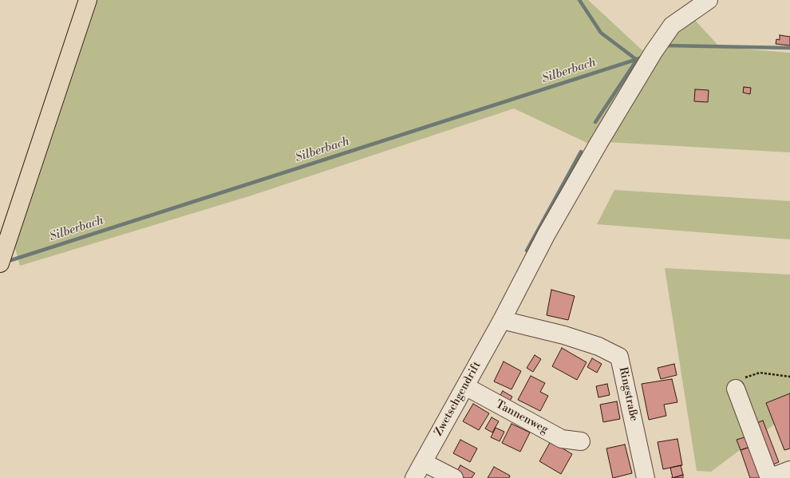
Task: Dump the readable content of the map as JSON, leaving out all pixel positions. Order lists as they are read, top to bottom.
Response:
{
  "streets": {
    "street": ["Ringstraße", "Zwetschgendrift", "Tannenweg"]
  },
  "crossings": [
    ["Ringstraße", "Zwetschgendrift"],
    ["Zwetschgendrift", "Tannenweg"]
  ],
  "water": ["Silberbach"]
}
